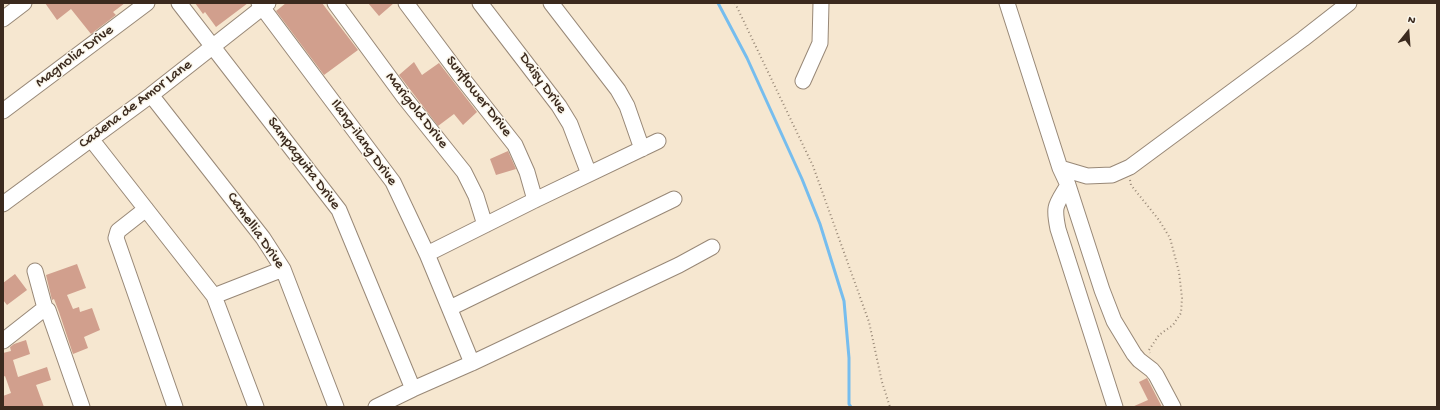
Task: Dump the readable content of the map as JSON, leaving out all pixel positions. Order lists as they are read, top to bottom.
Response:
{
  "streets": {
    "street": [
      "Magnolia Drive",
      "Daisy Drive",
      "Sunflower Drive",
      "Cadena de Amor Lane",
      "Marigold Drive",
      "Ilang-ilang Drive",
      "Sampaguita Drive",
      "Camellia Drive"
    ]
  },
  "crossings": [
    ["Cadena de Amor Lane", "Ilang-ilang Drive"],
    ["Cadena de Amor Lane", "Sampaguita Drive"],
    ["Cadena de Amor Lane", "Camellia Drive"]
  ],
  "north": "top"
}
